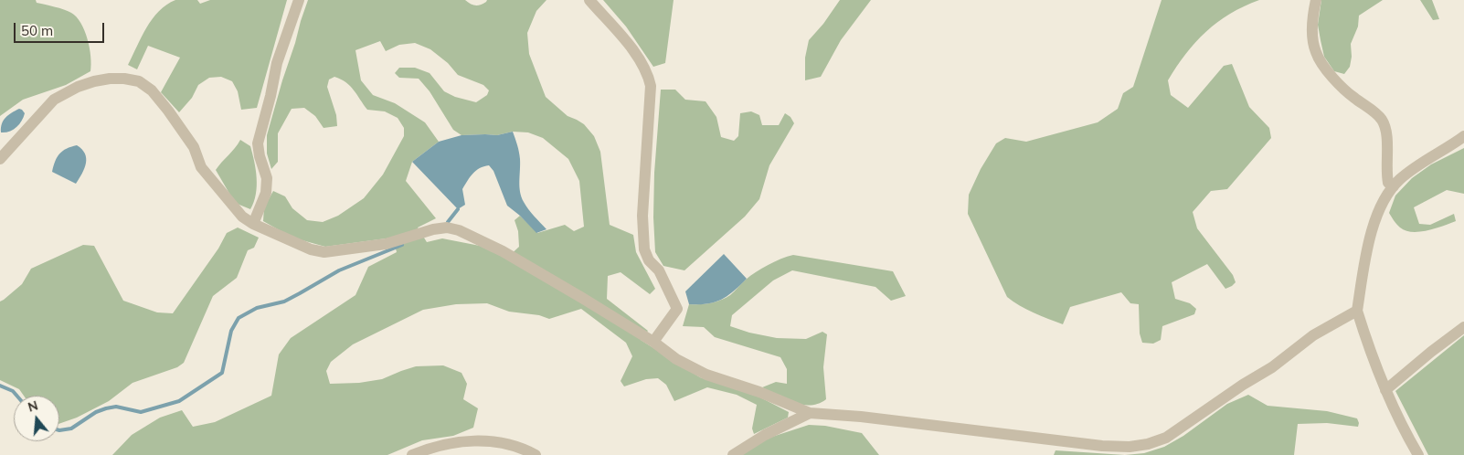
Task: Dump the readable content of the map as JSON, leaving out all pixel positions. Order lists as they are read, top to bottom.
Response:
{
  "scale_bar": "50 m",
  "north": "top"
}
